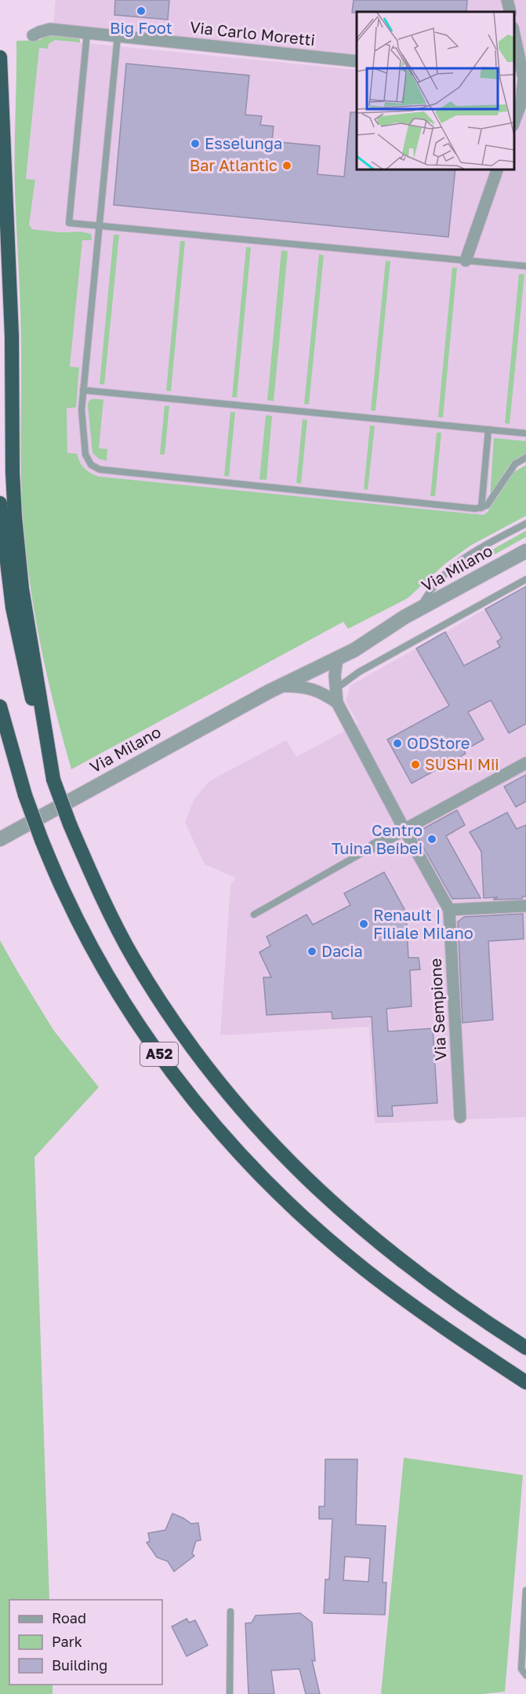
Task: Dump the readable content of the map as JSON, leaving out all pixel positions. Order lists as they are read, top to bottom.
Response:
{
  "streets": {
    "highway": ["A52"],
    "street": ["Via Carlo Moretti", "Via Milano", "Via Sempione"]
  },
  "crossings": [
    ["Via Milano", "Via Sempione"]
  ],
  "places": [
    "Big Foot",
    "Esselunga",
    "Bar Atlantic",
    "ODStore",
    "SUSHI Mii",
    "Centro Tuina Beibei",
    "Renault | Filiale Milano",
    "Dacia"
  ],
  "legend": ["Road", "Park", "Building"]
}
